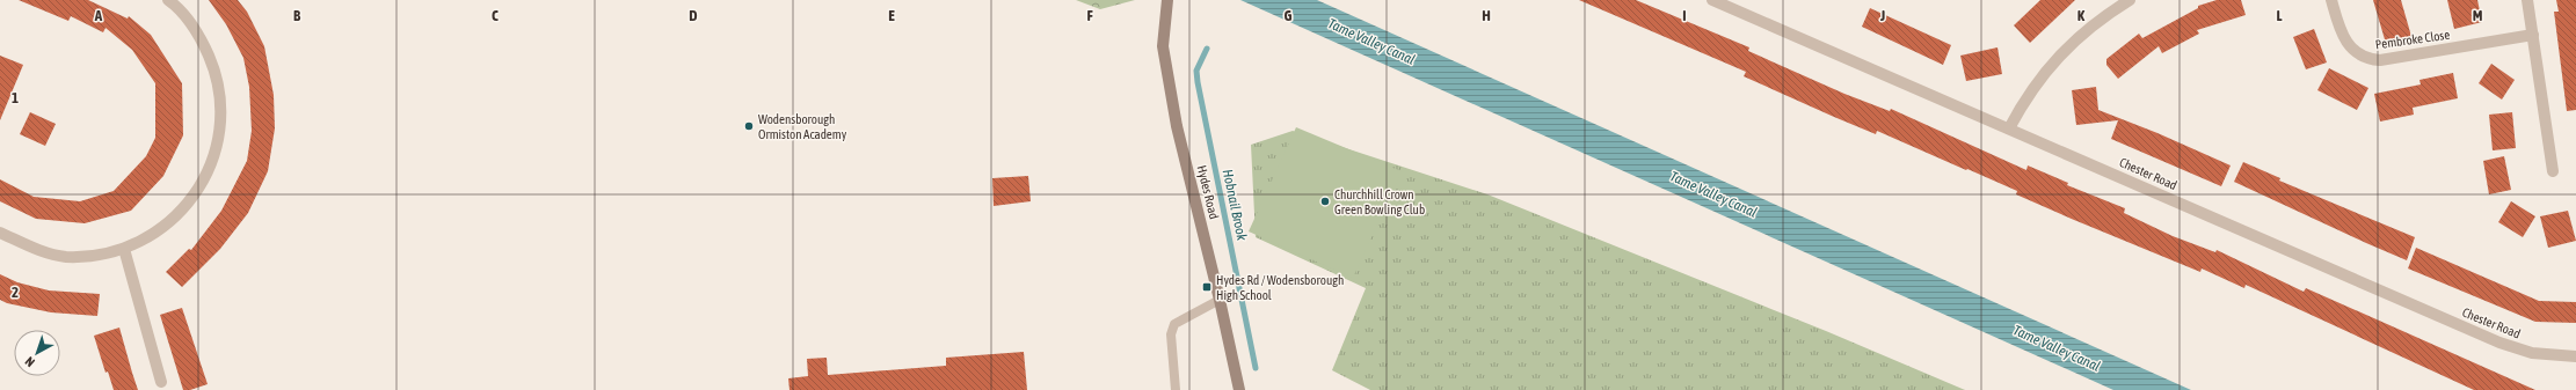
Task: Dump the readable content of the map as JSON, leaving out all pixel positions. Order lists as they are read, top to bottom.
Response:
{
  "streets": {
    "street": ["Pembroke Close", "Chester Road", "Hydes Road"]
  },
  "water": ["Tame Valley Canal", "Hobnail Brook"],
  "places": {
    "other": ["Wodensborough Ormiston Academy", "Churchhill Crown Green Bowling Club"],
    "transit": ["Hydes Rd / Wodensborough High School"]
  },
  "north": "bottom left",
  "grid": {
    "columns": [
      "A",
      "B",
      "C",
      "D",
      "E",
      "F",
      "G",
      "H",
      "I",
      "J",
      "K",
      "L",
      "M"
    ],
    "rows": ["1", "2"]
  }
}
